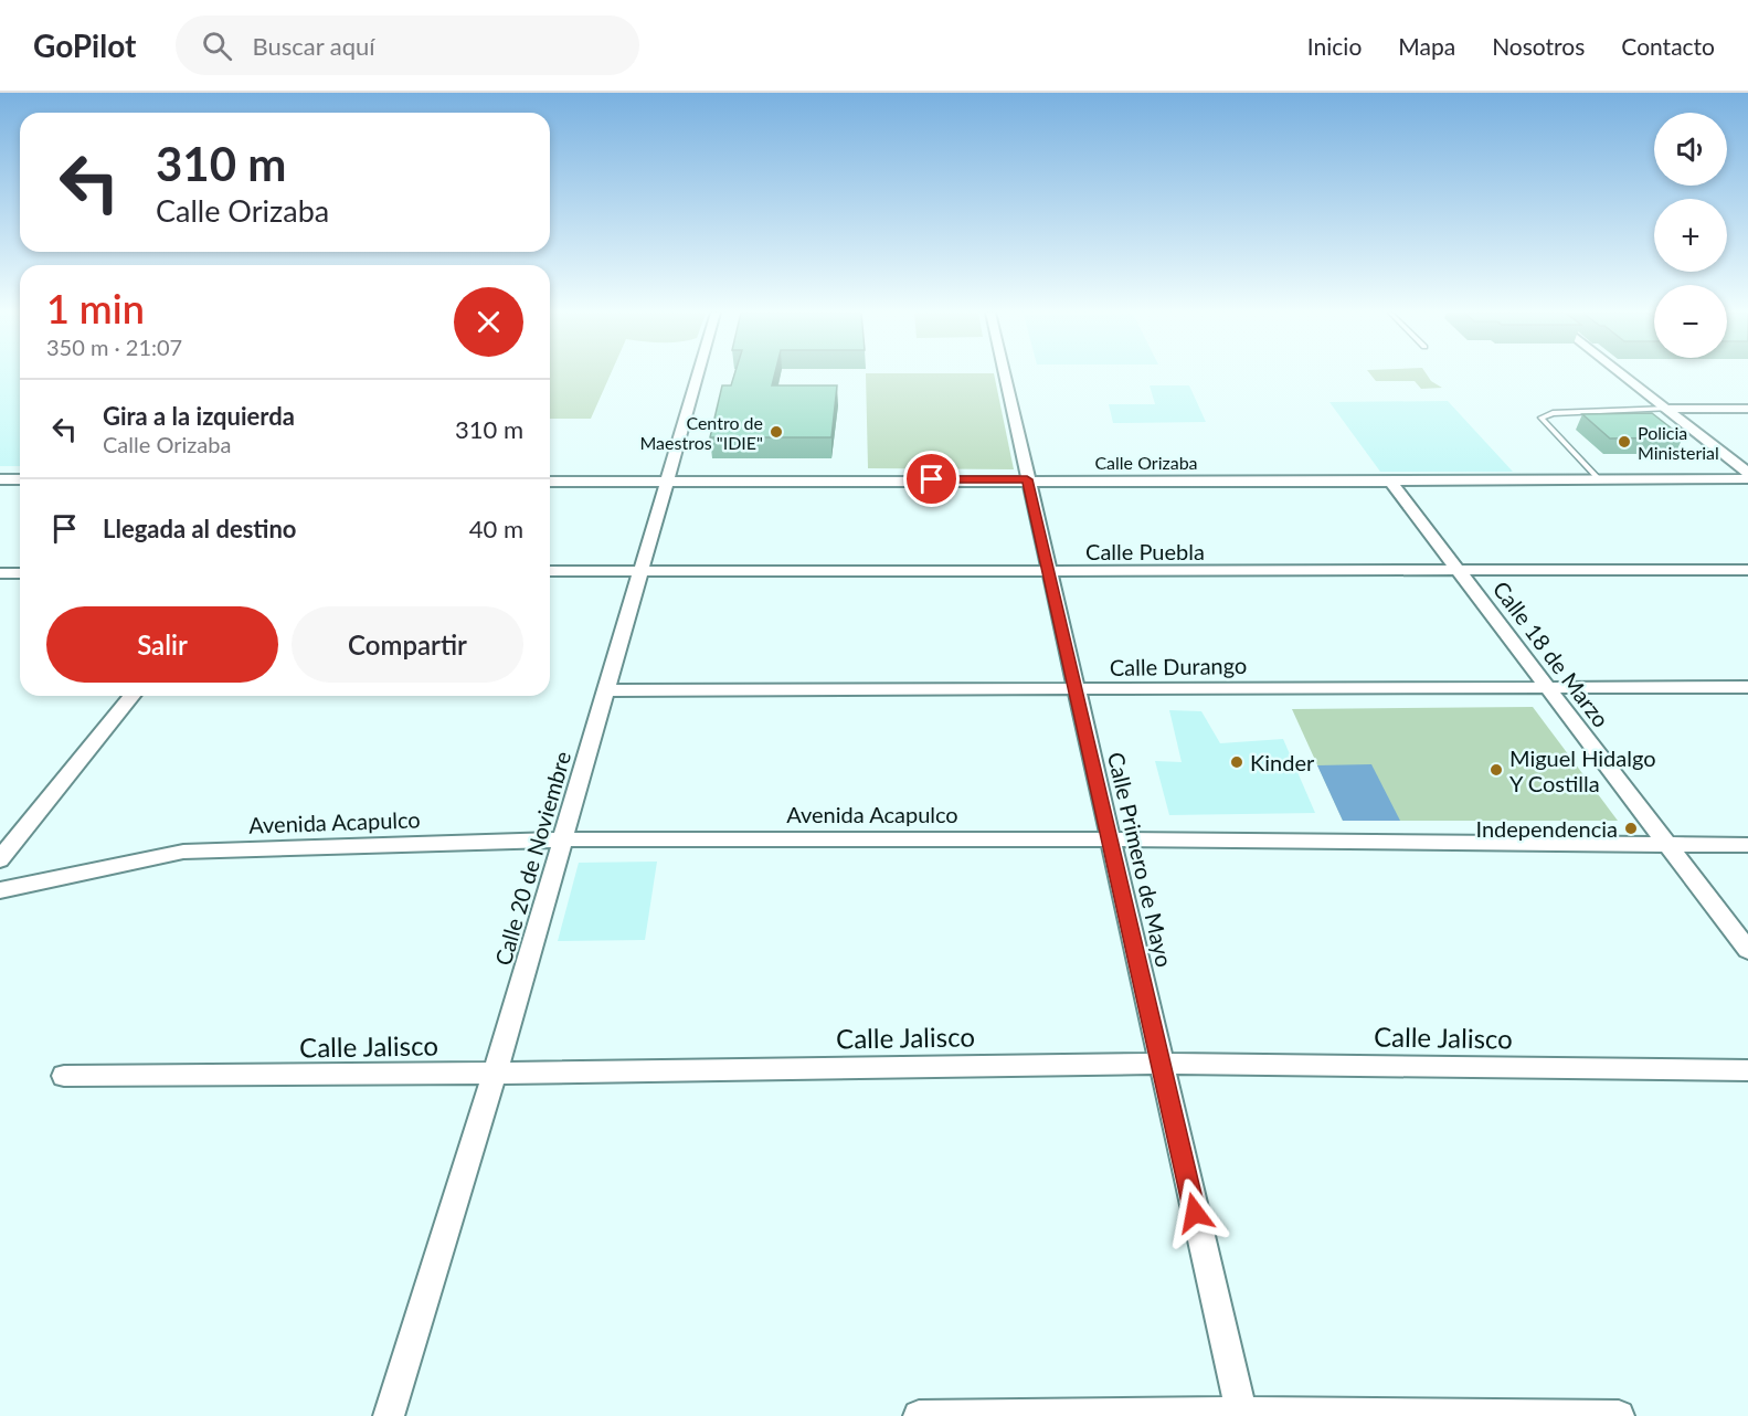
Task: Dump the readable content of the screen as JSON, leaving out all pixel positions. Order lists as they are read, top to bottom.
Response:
{
  "streets": {
    "street": [
      "Calle Orizaba",
      "Calle Puebla",
      "Calle 18 de Marzo",
      "Calle Durango",
      "Avenida Acapulco",
      "Calle 20 de Noviembre",
      "Calle Primero de Mayo",
      "Calle Jalisco"
    ]
  },
  "crossings": [
    ["Calle Orizaba", "Calle 18 de Marzo"],
    ["Calle Orizaba", "Calle 20 de Noviembre"],
    ["Calle Orizaba", "Calle Primero de Mayo"],
    ["Calle Puebla", "Calle 18 de Marzo"],
    ["Calle Puebla", "Calle 20 de Noviembre"],
    ["Calle Puebla", "Calle Primero de Mayo"],
    ["Calle 18 de Marzo", "Calle Durango"],
    ["Calle 18 de Marzo", "Avenida Acapulco"],
    ["Calle Durango", "Calle 20 de Noviembre"],
    ["Calle Durango", "Calle Primero de Mayo"],
    ["Avenida Acapulco", "Calle 20 de Noviembre"],
    ["Avenida Acapulco", "Calle Primero de Mayo"],
    ["Calle 20 de Noviembre", "Calle Jalisco"],
    ["Calle Primero de Mayo", "Calle Jalisco"]
  ],
  "places": [
    "Centro de Maestros \"IDIE\"",
    "Policia Ministerial",
    "Kinder",
    "Miguel Hidalgo Y Costilla",
    "Independencia"
  ],
  "page": {
    "header": "GoPilot",
    "search": "Buscar aquí",
    "nav": [
      "Inicio",
      "Mapa",
      "Nosotros",
      "Contacto"
    ],
    "map_buttons": ["+", "−"],
    "turn": ["310 m", "Calle Orizaba"],
    "heading": ["1 min", "350 m · 21:07"],
    "list": [
      {
        "name": "Gira a la izquierda",
        "note": "Calle Orizaba",
        "value": "310 m"
      },
      {
        "name": "Llegada al destino",
        "value": "40 m"
      }
    ],
    "buttons": ["Salir", "Compartir"]
  }
}
